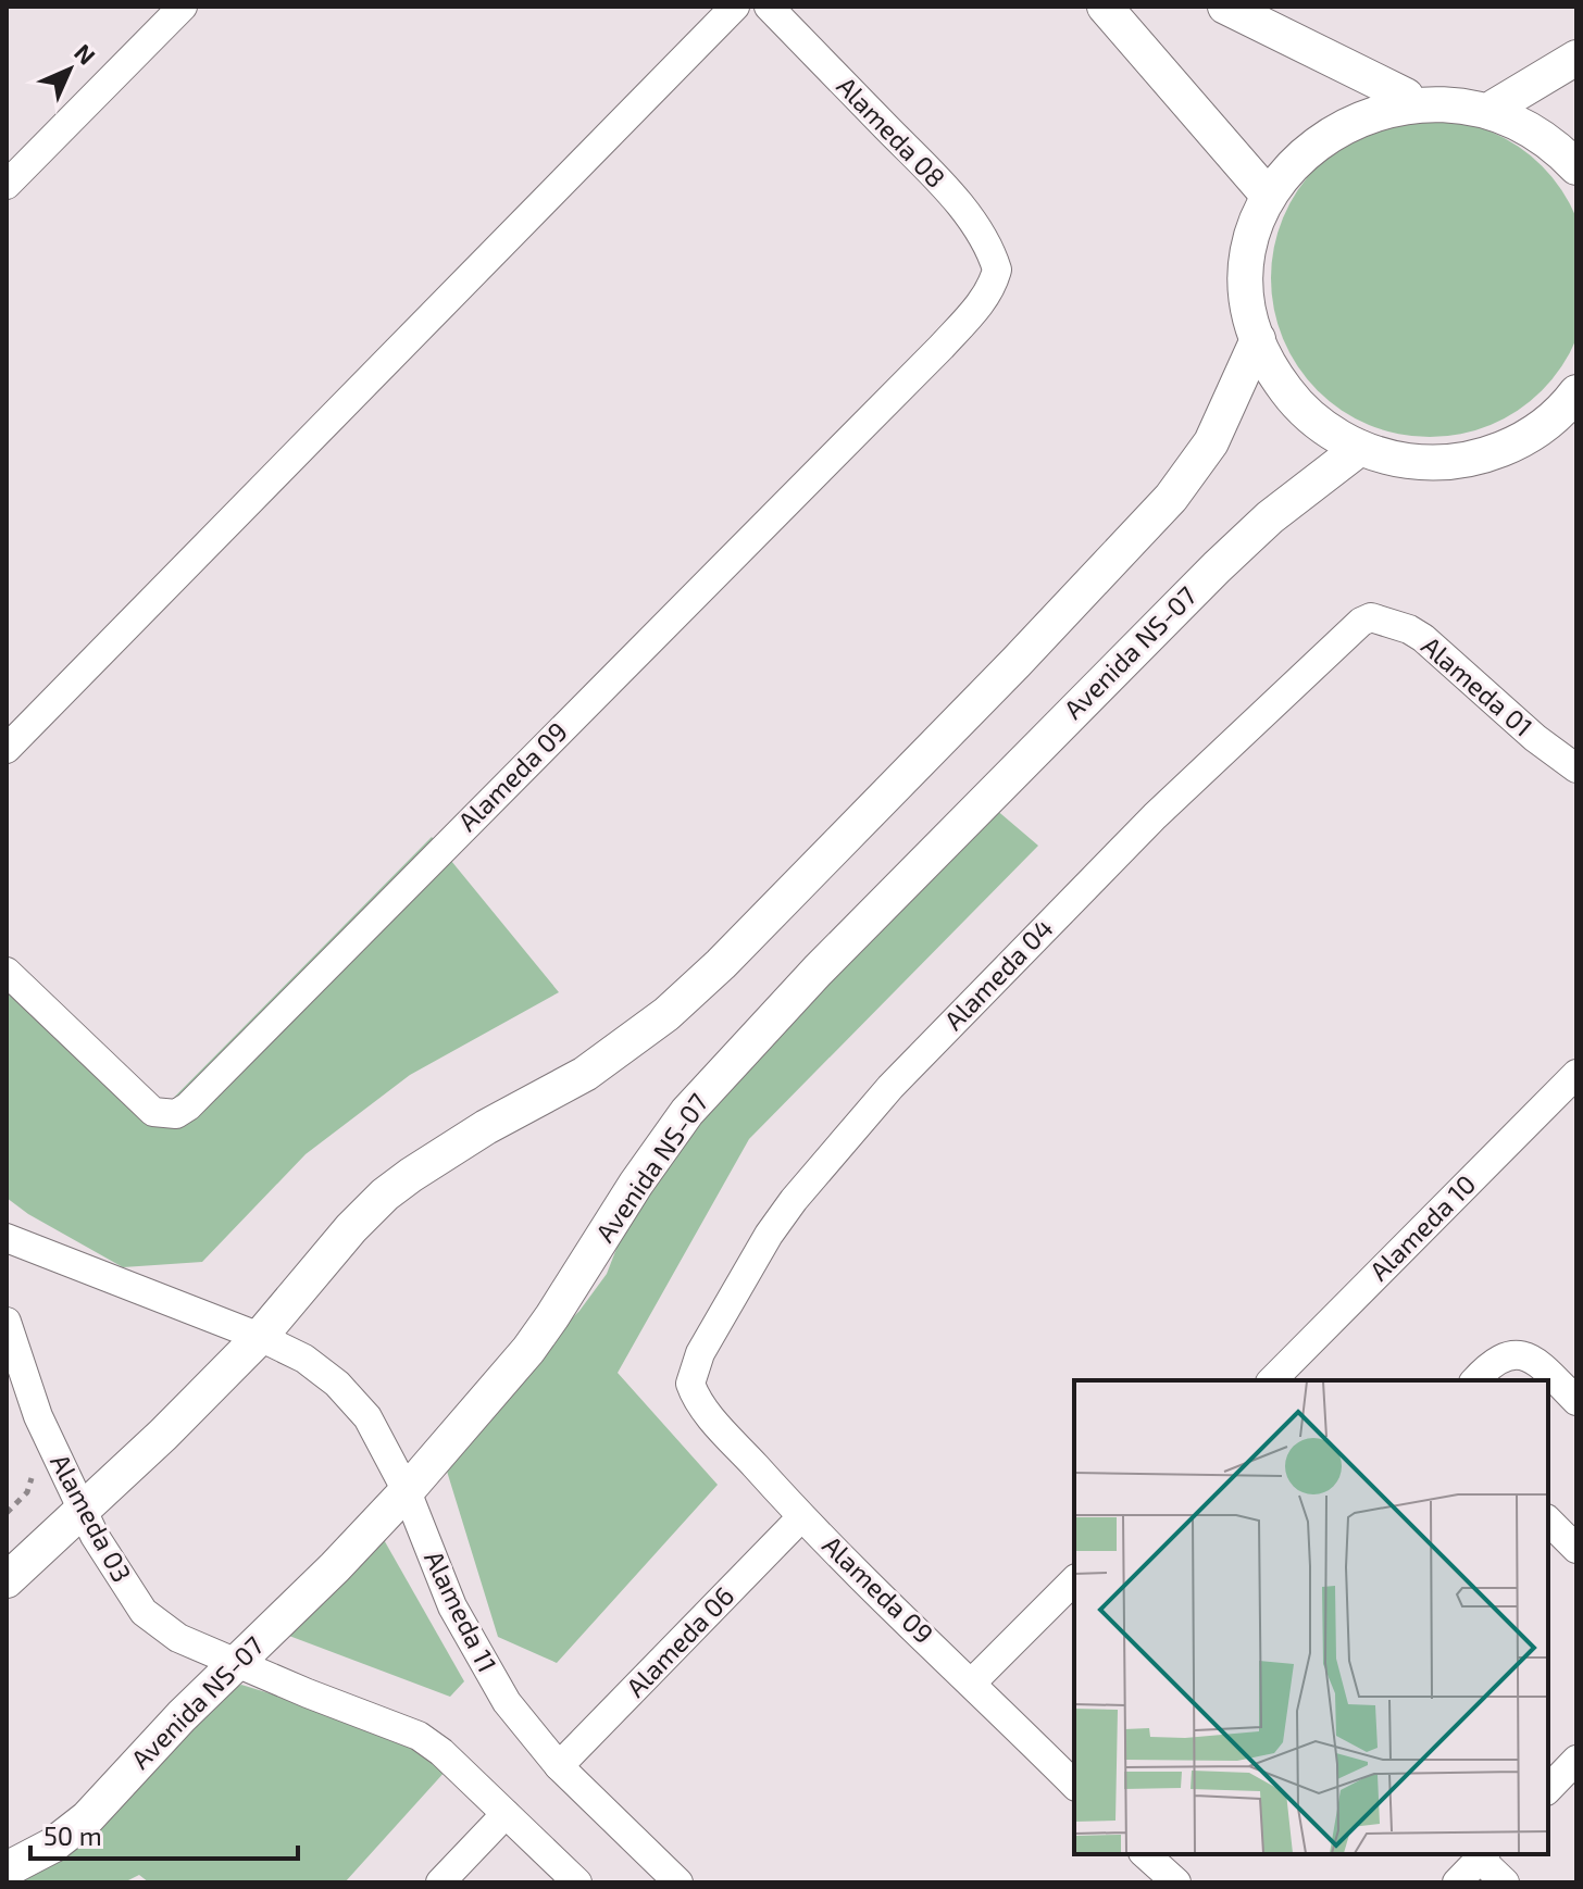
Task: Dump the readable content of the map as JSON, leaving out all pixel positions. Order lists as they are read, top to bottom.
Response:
{
  "streets": {
    "street": [
      "Alameda 08",
      "Avenida NS-07",
      "Alameda 01",
      "Alameda 09",
      "Alameda 04",
      "Alameda 10",
      "Alameda 03",
      "Alameda 11",
      "Alameda 06"
    ]
  },
  "crossings": [
    ["Alameda 08", "Alameda 09"],
    ["Avenida NS-07", "Alameda 03"],
    ["Avenida NS-07", "Alameda 11"],
    ["Alameda 01", "Alameda 04"],
    ["Alameda 09", "Alameda 04"],
    ["Alameda 09", "Alameda 06"],
    ["Alameda 11", "Alameda 06"]
  ],
  "scale_bar": "50 m",
  "north": "top right"
}
